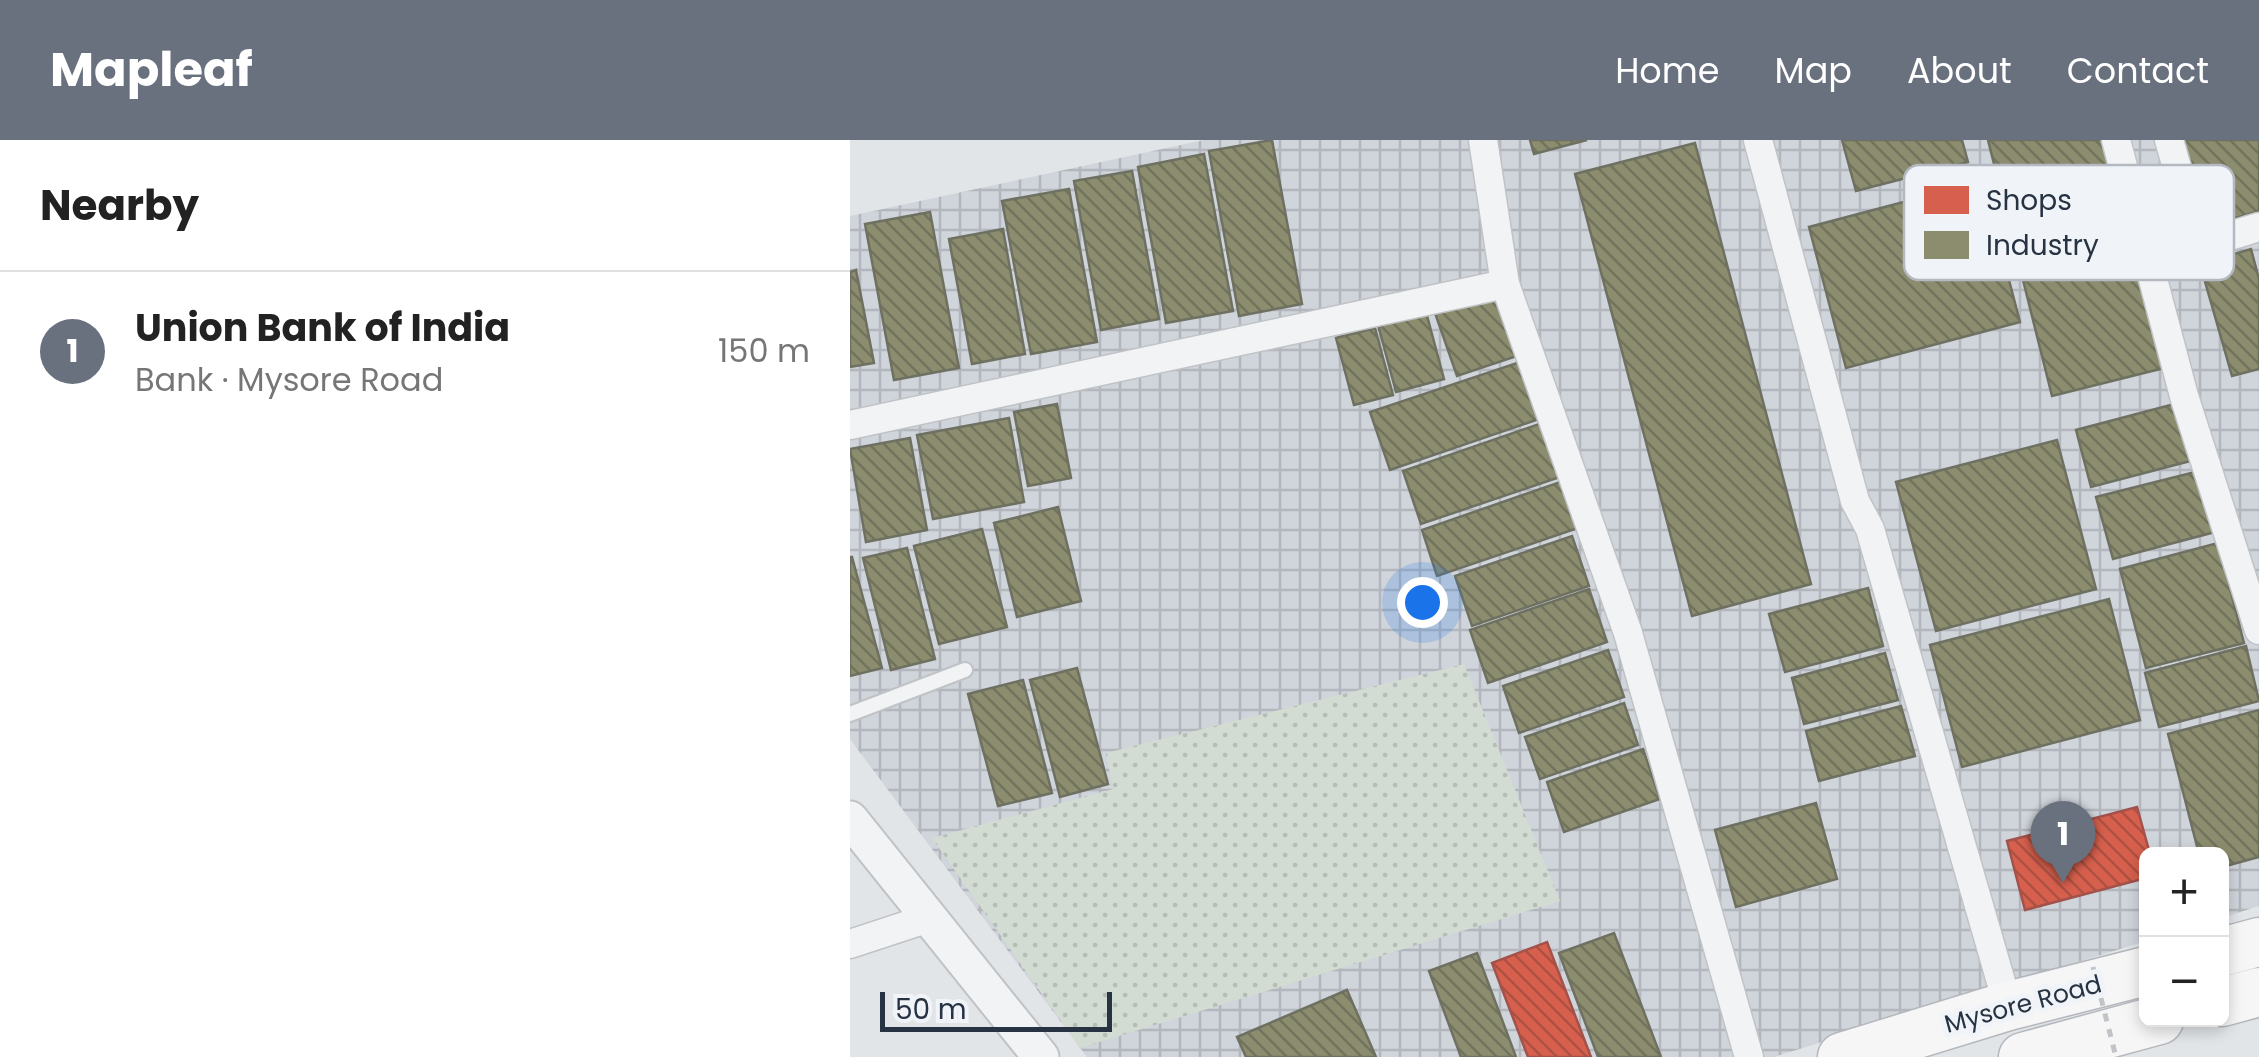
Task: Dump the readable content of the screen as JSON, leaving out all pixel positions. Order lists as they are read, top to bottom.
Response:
{
  "streets": {
    "highway": ["Mysore Road"]
  },
  "legend": ["Shops", "Industry"],
  "scale_bar": "50 m",
  "page": {
    "header": "Mapleaf",
    "nav": [
      "Home",
      "Map",
      "About",
      "Contact"
    ],
    "heading": "Nearby",
    "list": [
      {
        "mark": "1",
        "name": "Union Bank of India",
        "note": "Bank · Mysore Road",
        "value": "150 m"
      }
    ],
    "pins": "1",
    "map_buttons": ["+", "−"],
    "scale": "50 m"
  }
}
